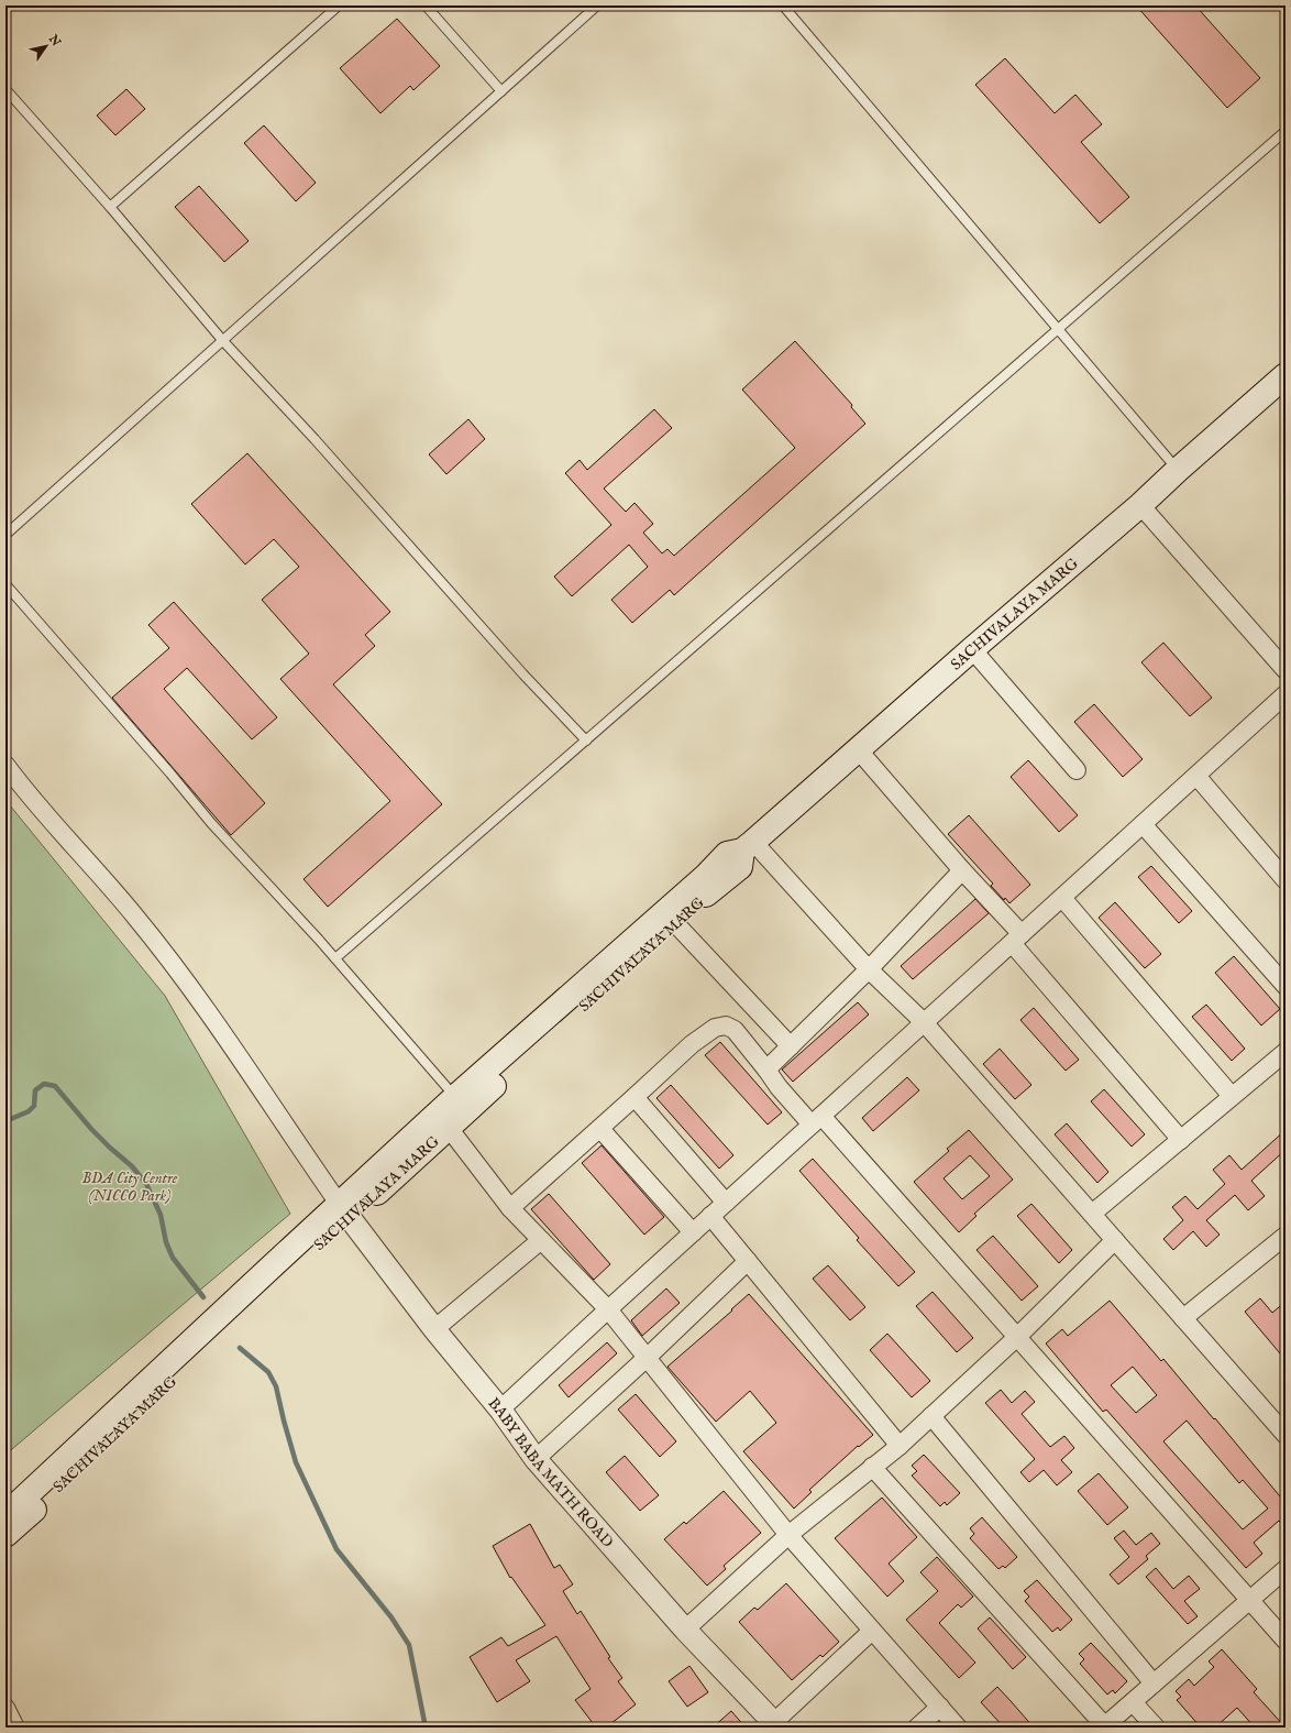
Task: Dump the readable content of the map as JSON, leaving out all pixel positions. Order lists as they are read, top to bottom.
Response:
{
  "streets": {
    "main road": ["SACHIVALAYA MARG"],
    "street": ["BABY BABA MATH ROAD"]
  },
  "crossings": [
    ["SACHIVALAYA MARG", "BABY BABA MATH ROAD"]
  ],
  "parks": ["BDA City Centre (NICCO Park)"],
  "north": "top right"
}
